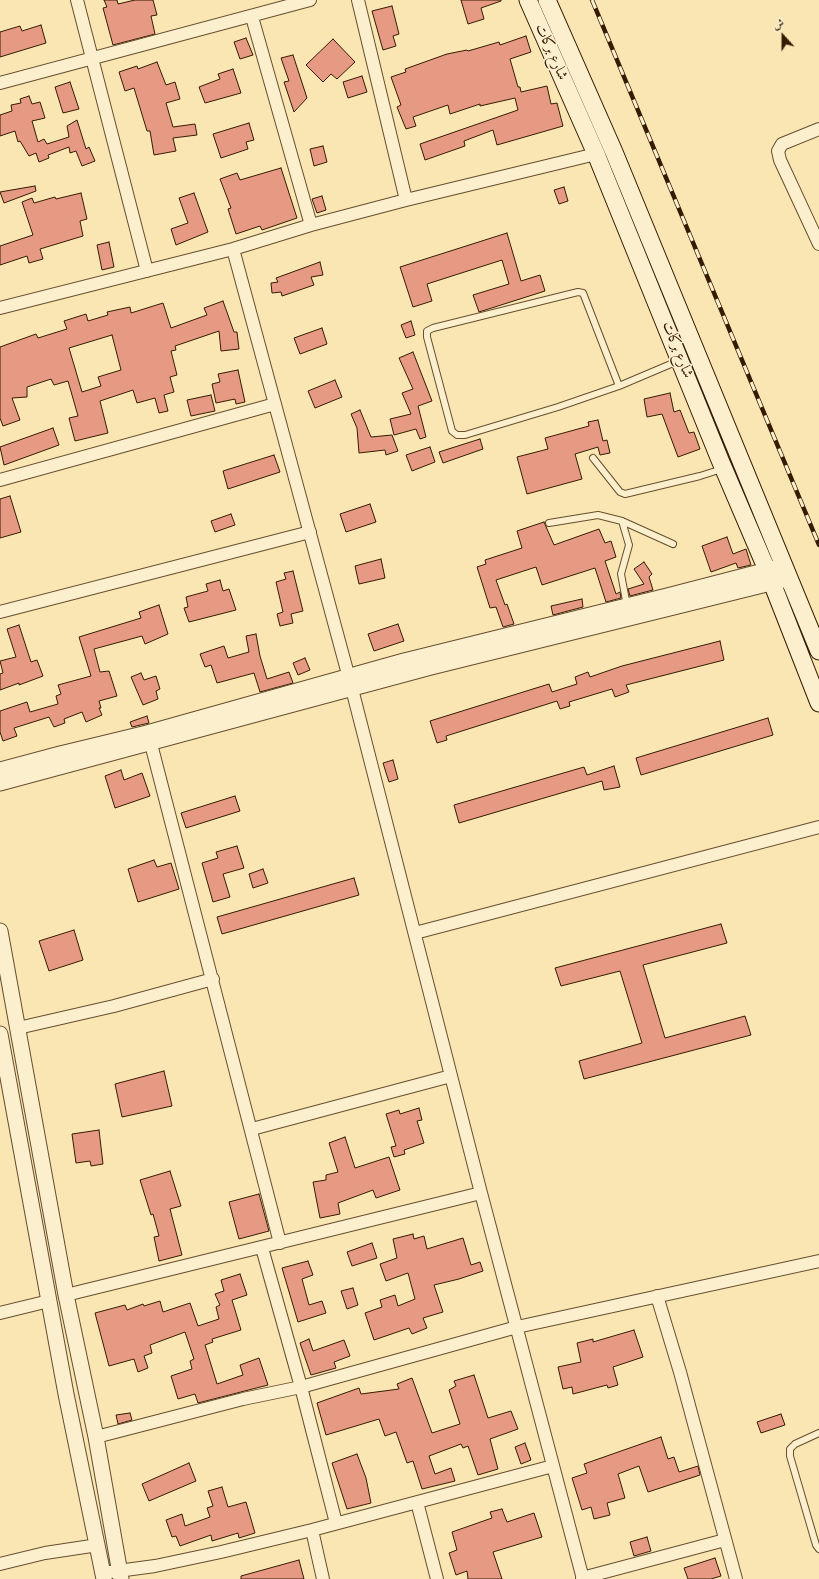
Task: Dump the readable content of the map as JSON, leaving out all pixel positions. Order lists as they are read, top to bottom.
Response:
{
  "streets": {
    "main road": ["شارع بركات"]
  },
  "north": "top"
}
